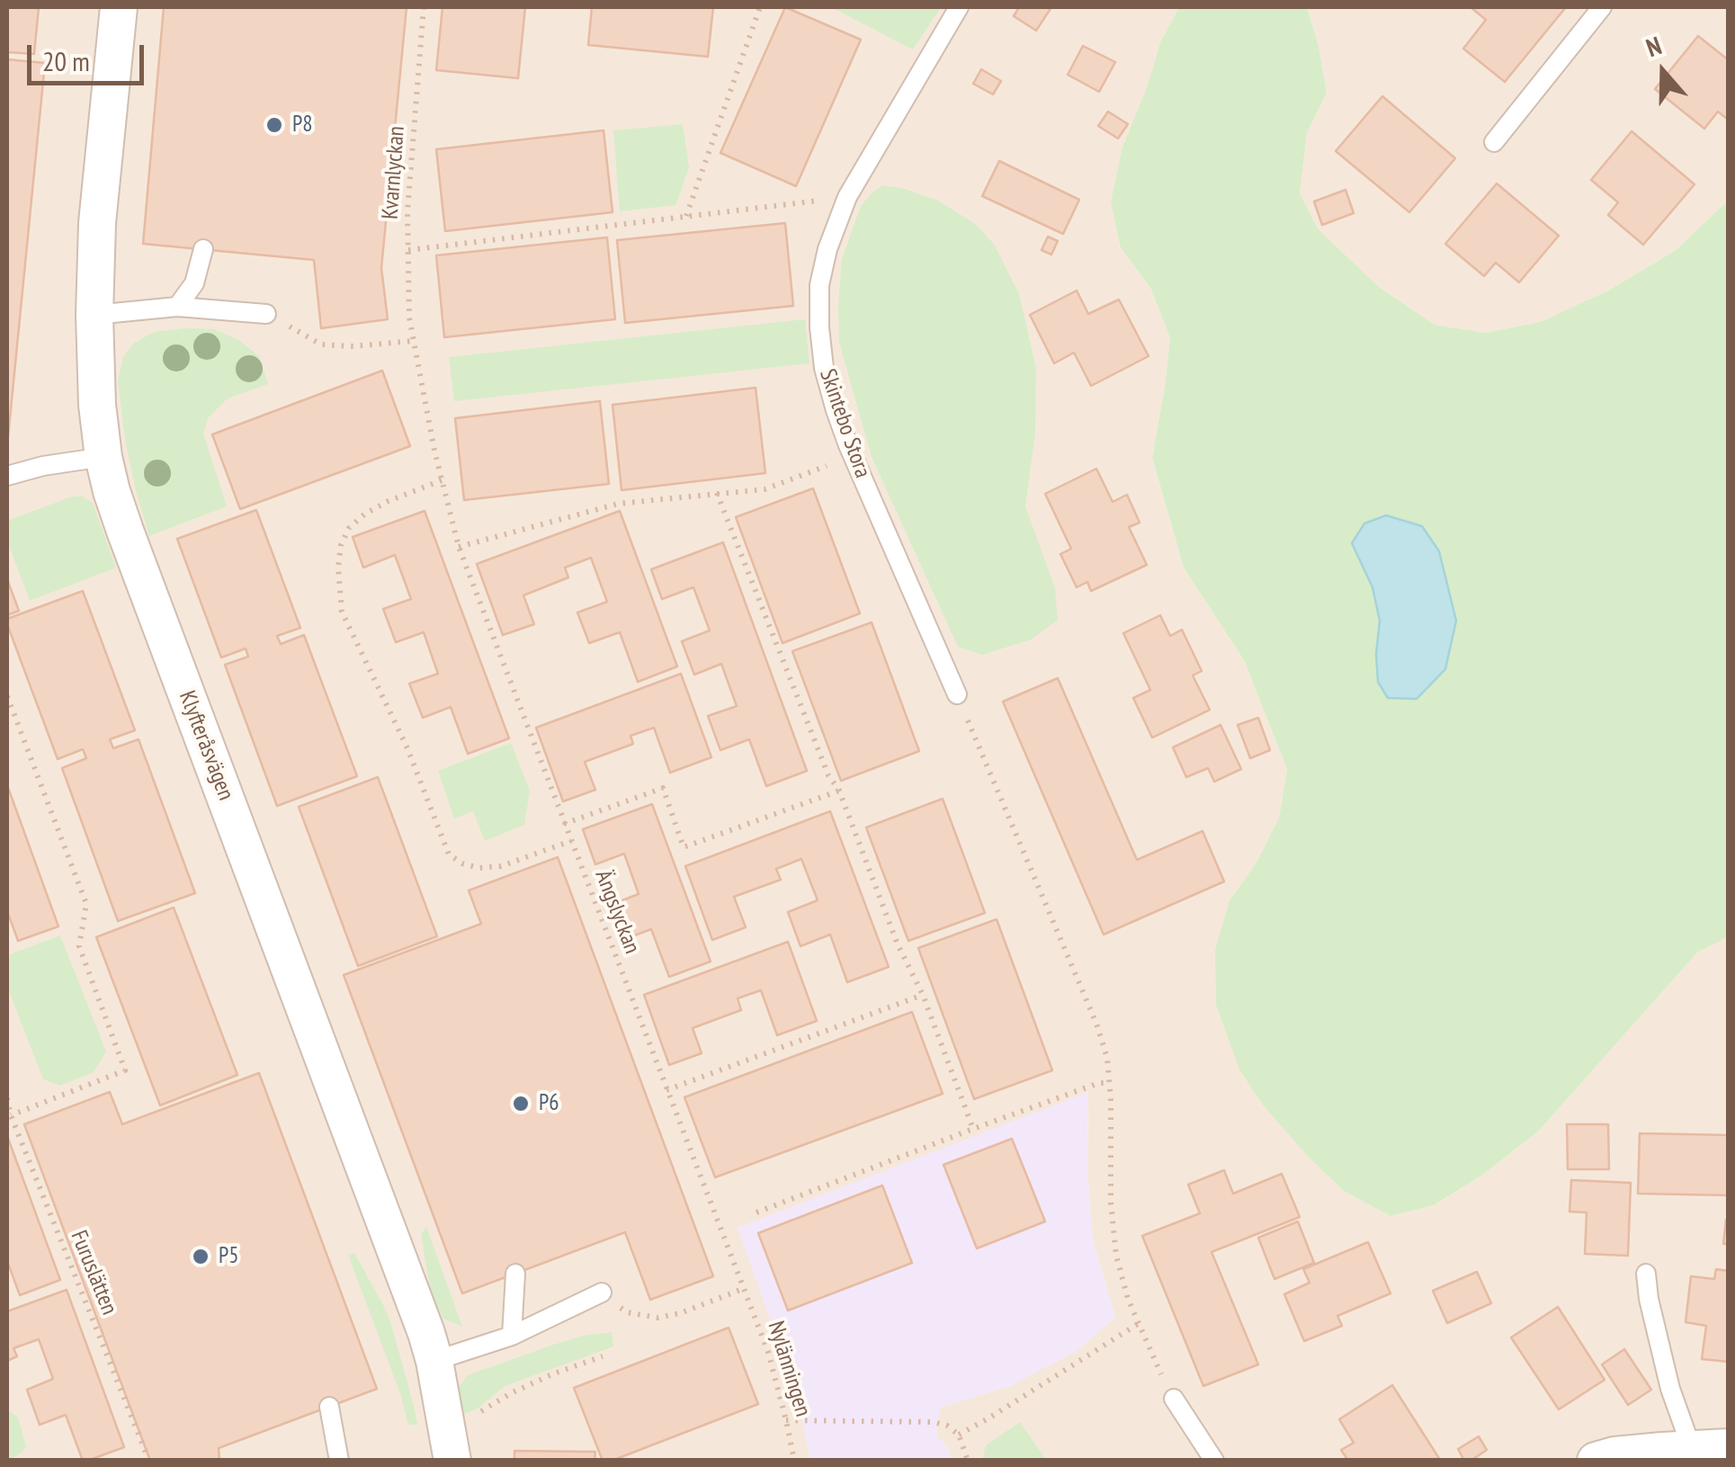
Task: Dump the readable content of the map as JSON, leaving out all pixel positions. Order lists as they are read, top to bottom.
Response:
{
  "streets": {
    "street": ["Klyfteråsvägen"],
    "lane": ["Skintebo Stora"],
    "path": [
      "Kvarnlyckan",
      "Ängslyckan",
      "Furuslätten",
      "Nylänningen"
    ]
  },
  "crossings": [
    ["Kvarnlyckan", "Ängslyckan"],
    ["Ängslyckan", "Nylänningen"]
  ],
  "places": ["P8", "P6", "P5"],
  "scale_bar": "20 m",
  "north": "top"
}
